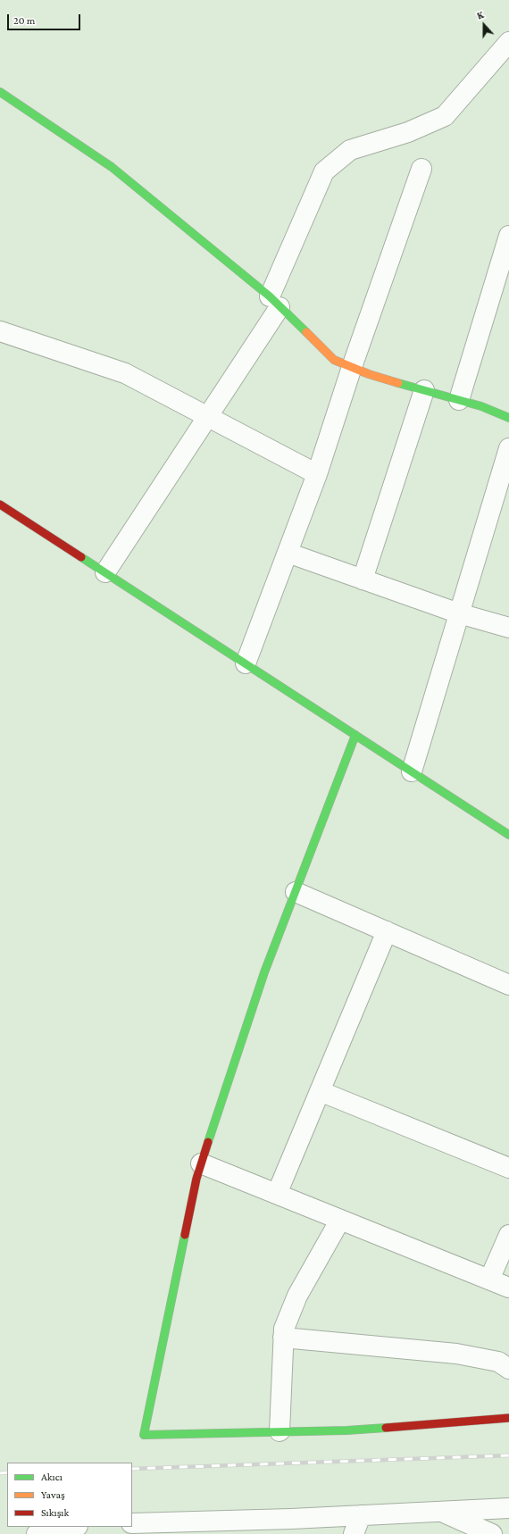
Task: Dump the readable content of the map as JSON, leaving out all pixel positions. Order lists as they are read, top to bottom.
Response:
{
  "legend": ["Akıcı", "Yavaş", "Sıkışık"],
  "scale_bar": "20 m",
  "north": "top"
}
